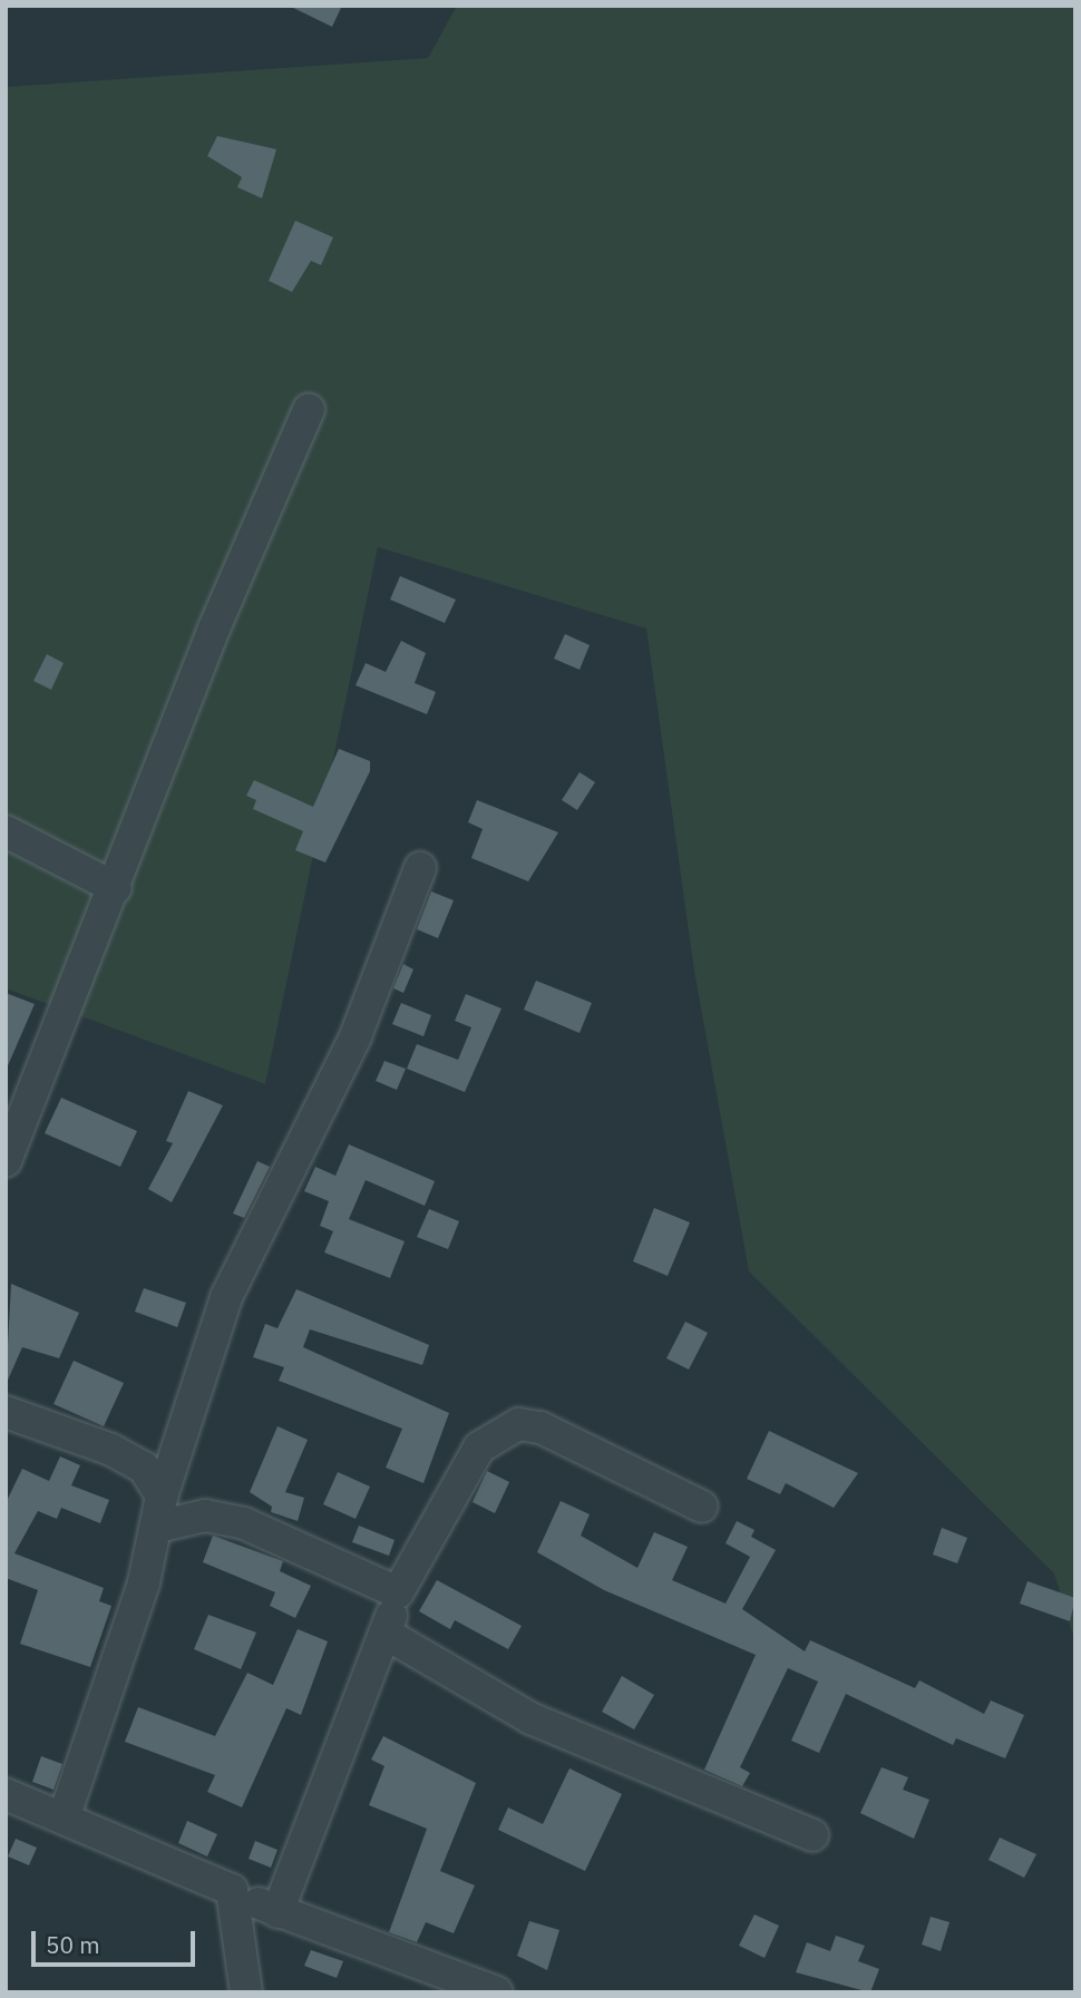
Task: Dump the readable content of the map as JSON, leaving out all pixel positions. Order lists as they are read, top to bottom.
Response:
{
  "scale_bar": "50 m"
}
